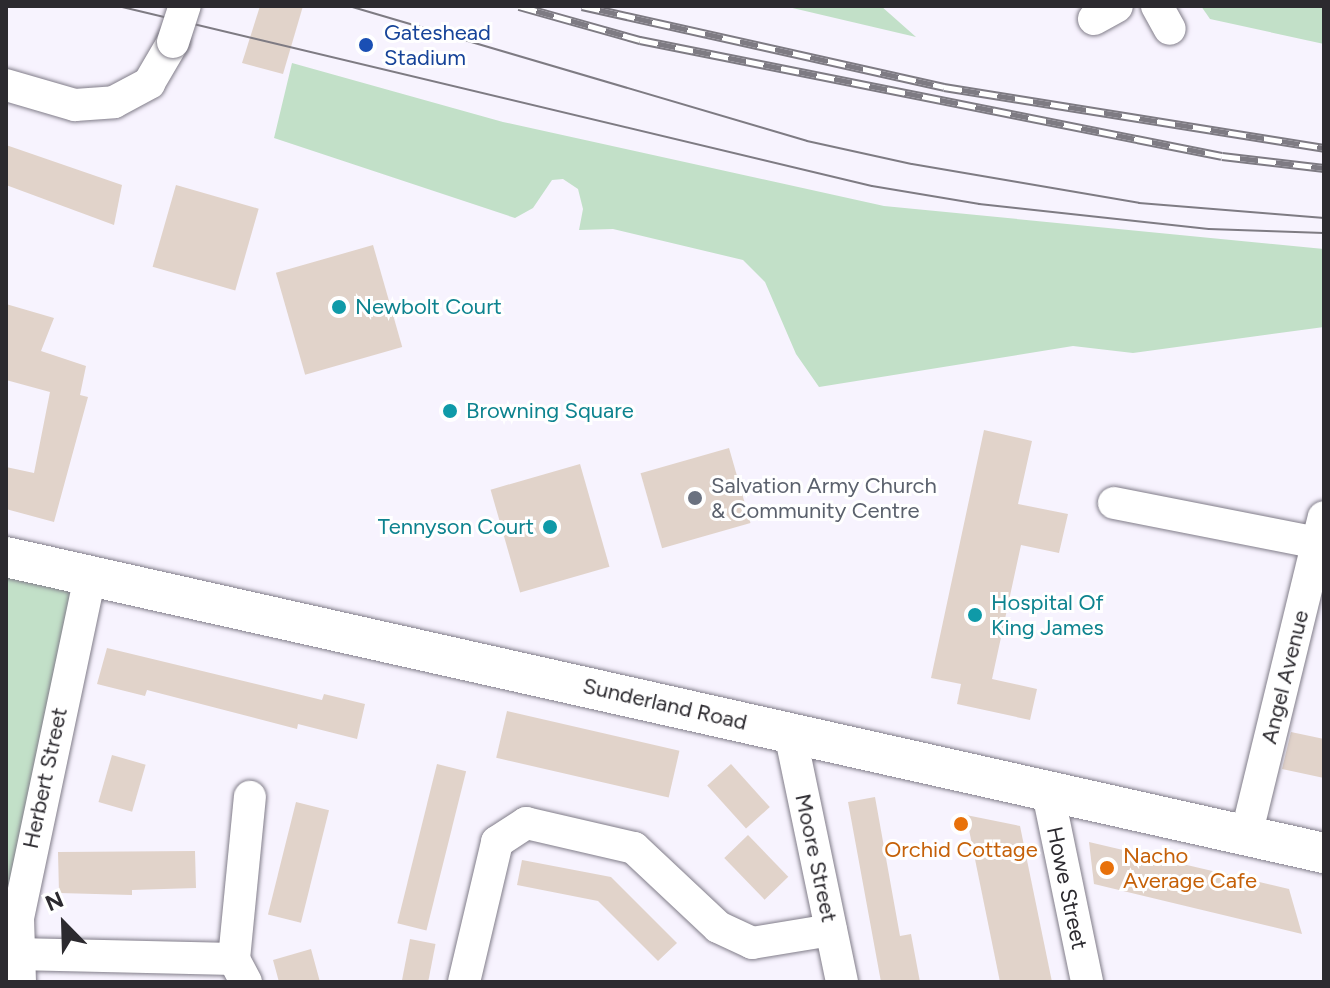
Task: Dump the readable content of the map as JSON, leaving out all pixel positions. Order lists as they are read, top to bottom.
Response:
{
  "streets": {
    "main road": ["Sunderland Road"],
    "street": [
      "Angel Avenue",
      "Herbert Street",
      "Moore Street",
      "Howe Street"
    ]
  },
  "crossings": [
    ["Angel Avenue", "Sunderland Road"],
    ["Sunderland Road", "Herbert Street"],
    ["Sunderland Road", "Moore Street"],
    ["Sunderland Road", "Howe Street"]
  ],
  "places": [
    "Gateshead Stadium",
    "Newbolt Court",
    "Browning Square",
    "Salvation Army Church & Community Centre",
    "Tennyson Court",
    "Hospital Of King James",
    "Orchid Cottage",
    "Nacho Average Cafe"
  ],
  "north": "top left"
}
